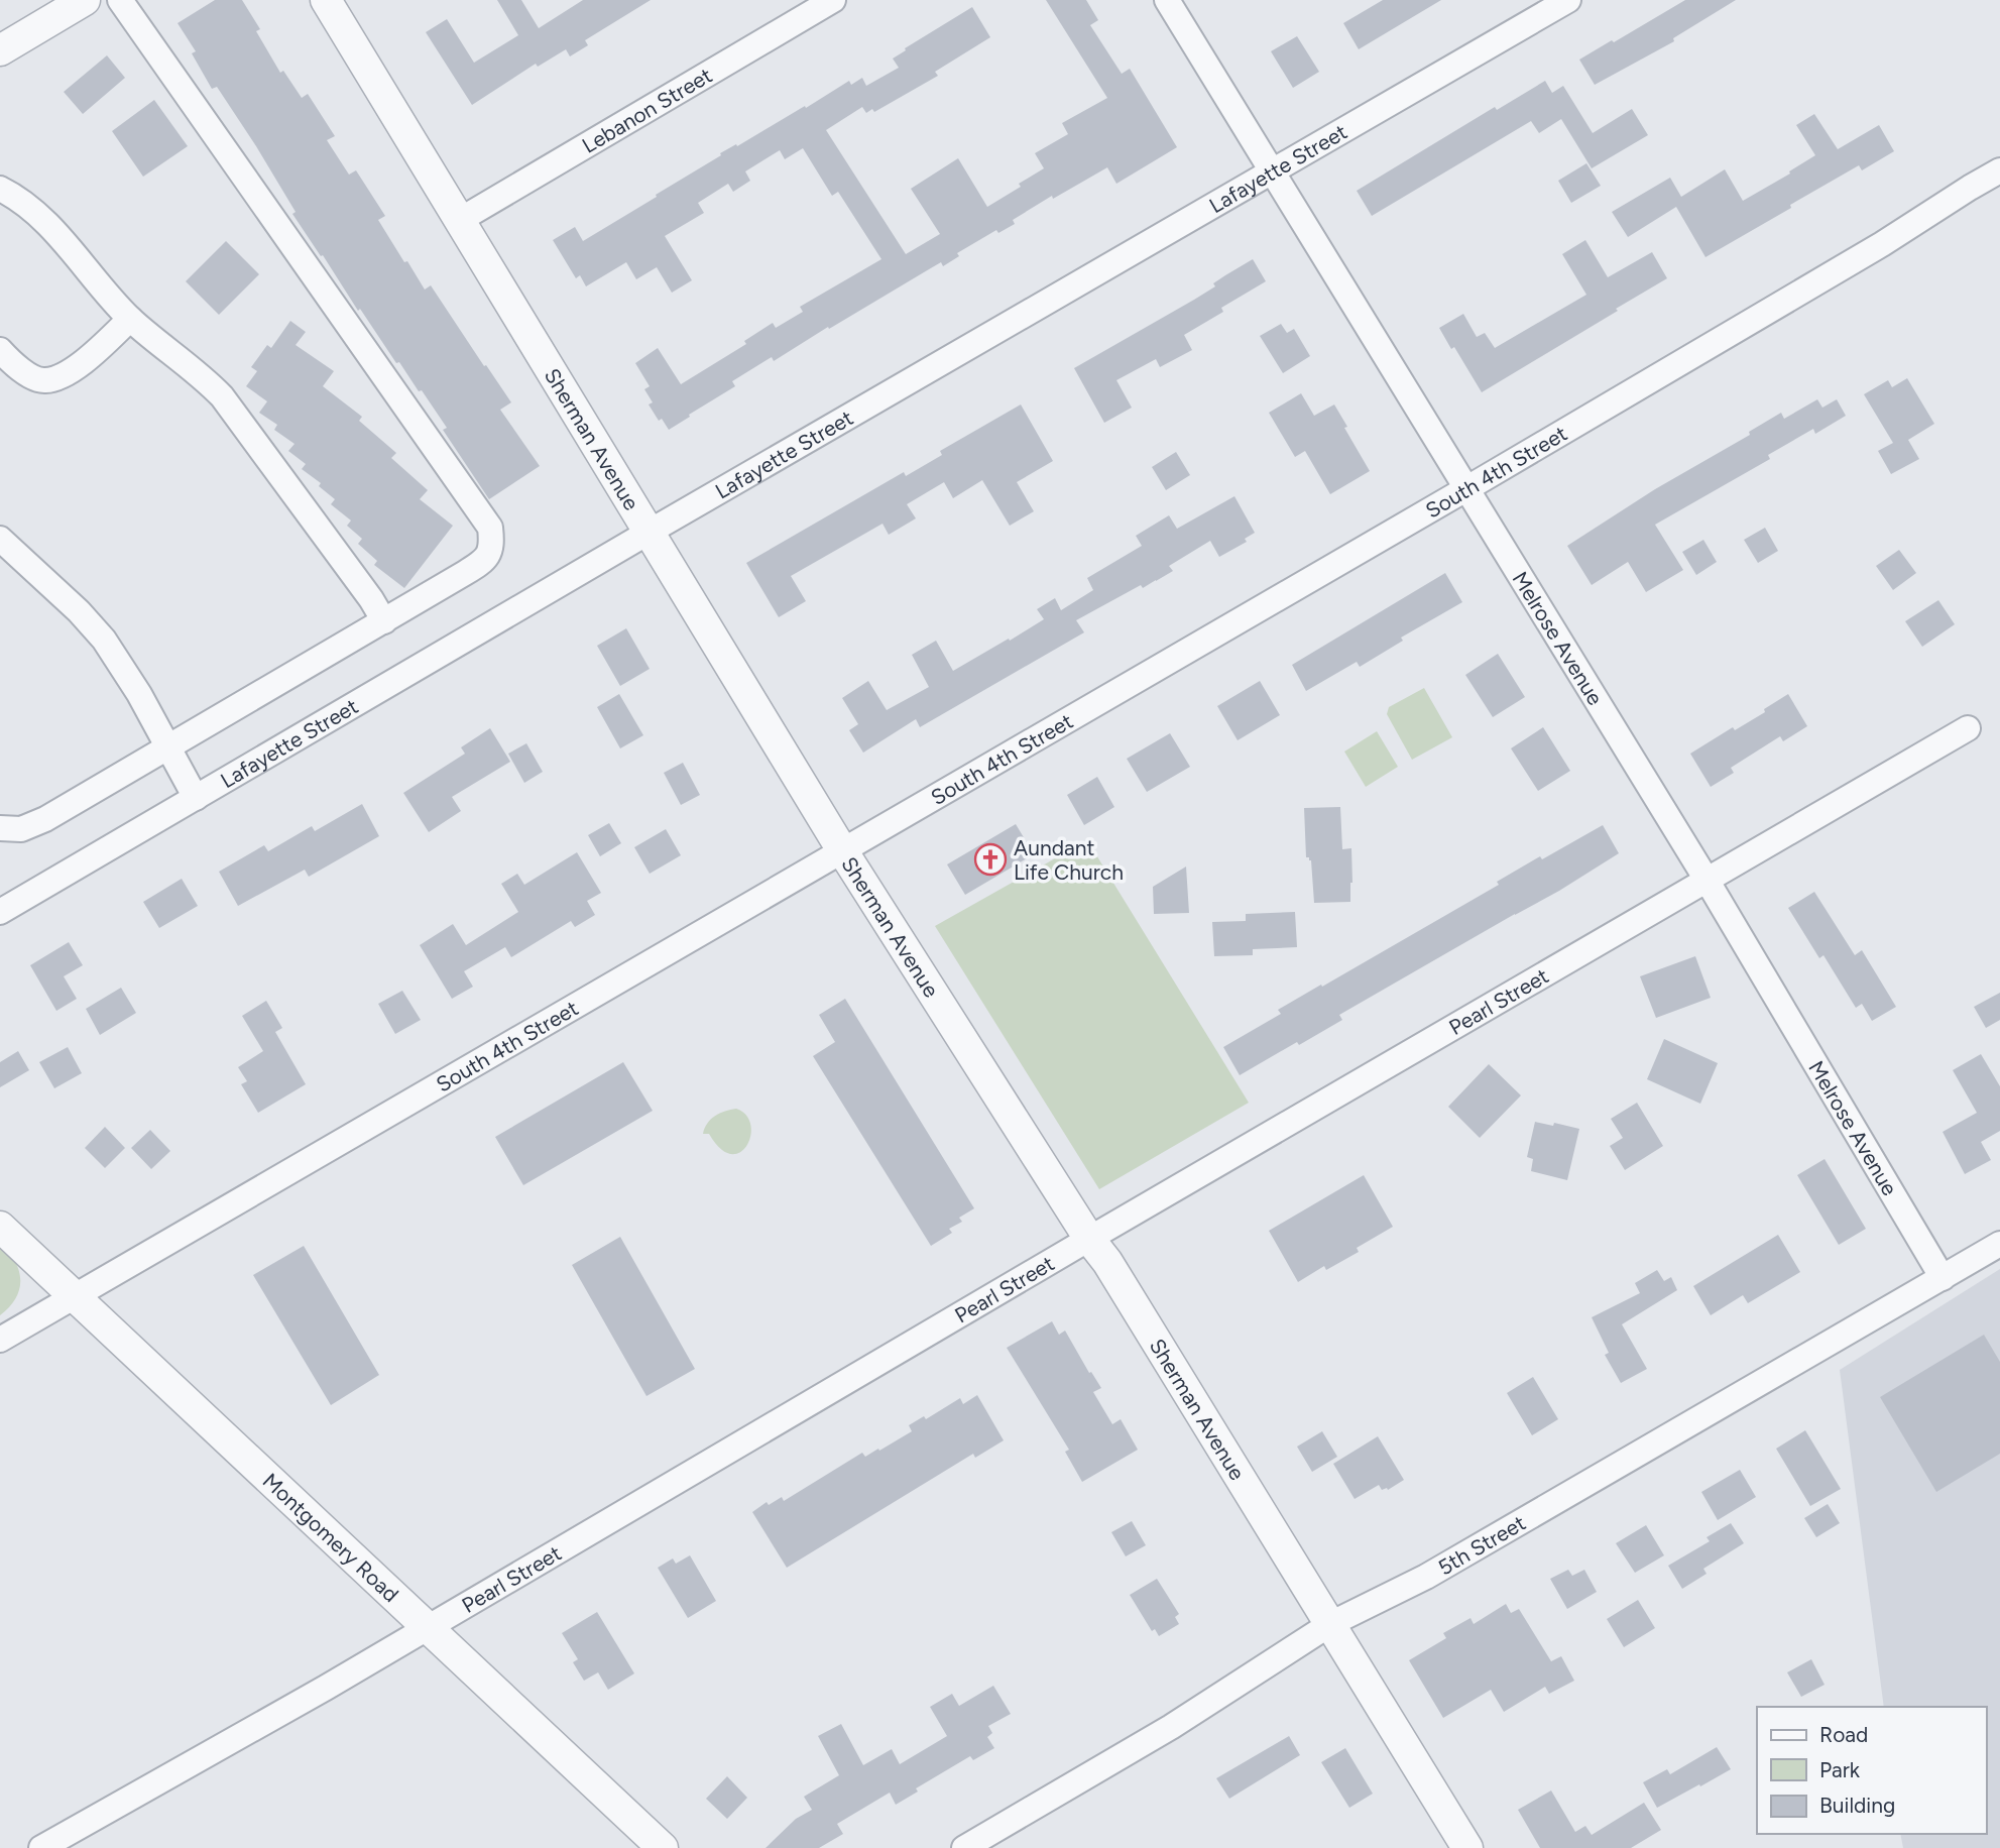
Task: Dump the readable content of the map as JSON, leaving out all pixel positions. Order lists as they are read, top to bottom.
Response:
{
  "streets": {
    "street": [
      "Lebanon Street",
      "Lafayette Street",
      "Sherman Avenue",
      "South 4th Street",
      "Melrose Avenue",
      "Pearl Street",
      "Montgomery Road",
      "5th Street"
    ]
  },
  "crossings": [
    ["Lebanon Street", "Sherman Avenue"],
    ["Lafayette Street", "Sherman Avenue"],
    ["Lafayette Street", "Melrose Avenue"],
    ["Sherman Avenue", "South 4th Street"],
    ["Sherman Avenue", "Pearl Street"],
    ["Sherman Avenue", "5th Street"],
    ["South 4th Street", "Melrose Avenue"],
    ["South 4th Street", "Montgomery Road"],
    ["Melrose Avenue", "Pearl Street"],
    ["Melrose Avenue", "5th Street"],
    ["Pearl Street", "Montgomery Road"]
  ],
  "places": {
    "church": ["Aundant Life Church"]
  },
  "legend": ["Road", "Park", "Building"]
}
